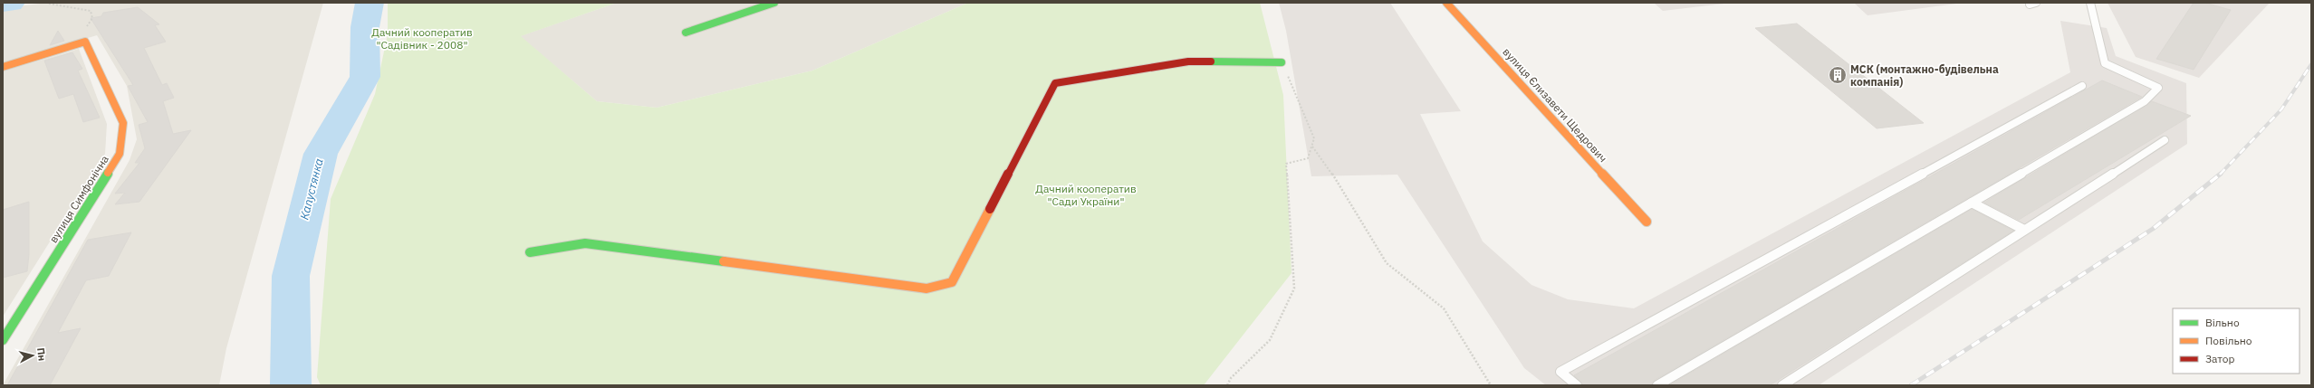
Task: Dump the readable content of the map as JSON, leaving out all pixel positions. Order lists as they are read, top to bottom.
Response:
{
  "streets": {
    "street": ["вулиця Єлизавети Щедрович", "вулиця Симфонічна"]
  },
  "water": ["Капустянка"],
  "parks": ["Дачний кооператив \"Садівник - 2008\"", "Дачний кооператив \"Сади України\""],
  "places": {
    "building": ["МСК (монтажно-будівельна компанія)"]
  },
  "legend": ["Вільно", "Повільно", "Затор"],
  "north": "right"
}
